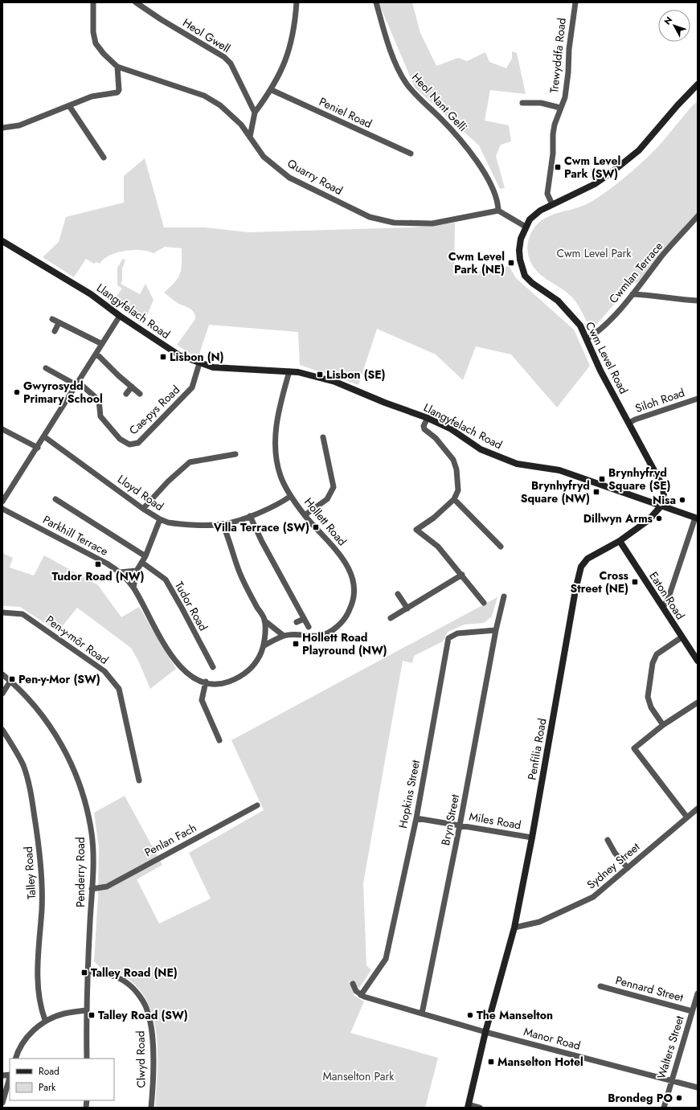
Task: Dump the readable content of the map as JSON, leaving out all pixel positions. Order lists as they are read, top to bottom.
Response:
{
  "streets": {
    "street": [
      "Heol Gwell",
      "Trewyddfa Road",
      "Heol Nant Gelli",
      "Peniel Road",
      "Quarry Road",
      "Cwmlan Terrace",
      "Llangyfelach Road",
      "Cwm Level Road",
      "Siloh Road",
      "Cae-pys Road",
      "Lloyd Road",
      "Hollett Road",
      "Parkhill Terrace",
      "Eaton Road",
      "Tudor Road",
      "Pen-y-môr Road",
      "Penfilia Road",
      "Hopkins Street",
      "Bryn Street",
      "Miles Road",
      "Penlan Fach",
      "Sydney Street",
      "Penderry Road",
      "Talley Road",
      "Pennard Street",
      "Manor Road",
      "Walters Street",
      "Clwyd Road"
    ]
  },
  "crossings": [
    ["Trewyddfa Road", "Cwm Level Road"],
    ["Heol Nant Gelli", "Quarry Road"],
    ["Cwmlan Terrace", "Cwm Level Road"],
    ["Llangyfelach Road", "Cwm Level Road"],
    ["Llangyfelach Road", "Cae-pys Road"],
    ["Llangyfelach Road", "Hollett Road"],
    ["Llangyfelach Road", "Penfilia Road"],
    ["Cwm Level Road", "Siloh Road"],
    ["Cwm Level Road", "Penfilia Road"],
    ["Lloyd Road", "Hollett Road"],
    ["Eaton Road", "Penfilia Road"],
    ["Penfilia Road", "Miles Road"],
    ["Penfilia Road", "Sydney Street"],
    ["Penfilia Road", "Manor Road"],
    ["Hopkins Street", "Bryn Street"],
    ["Hopkins Street", "Miles Road"],
    ["Hopkins Street", "Manor Road"],
    ["Bryn Street", "Miles Road"],
    ["Bryn Street", "Manor Road"],
    ["Penlan Fach", "Penderry Road"],
    ["Penderry Road", "Clwyd Road"],
    ["Pennard Street", "Walters Street"],
    ["Manor Road", "Walters Street"]
  ],
  "parks": ["Cwm Level Park", "Manselton Park"],
  "places": {
    "transit": [
      "Cwm Level Park (SW)",
      "Cwm Level Park (NE)",
      "Lisbon (N)",
      "Lisbon (SE)",
      "Brynhyfryd Square (SE)",
      "Brynhyfryd Square (NW)",
      "Villa Terrace (SW)",
      "Tudor Road (NW)",
      "Cross Street (NE)",
      "Hollett Road Playround (NW)",
      "Pen-y-Mor (SW)",
      "Talley Road (NE)",
      "Talley Road (SW)",
      "Manselton Hotel"
    ],
    "other": [
      "Gwyrosydd Primary School",
      "Nisa",
      "Dillwyn Arms",
      "The Manselton",
      "Brondeg PO"
    ]
  },
  "legend": ["Road", "Park"],
  "north": "top left"
}
